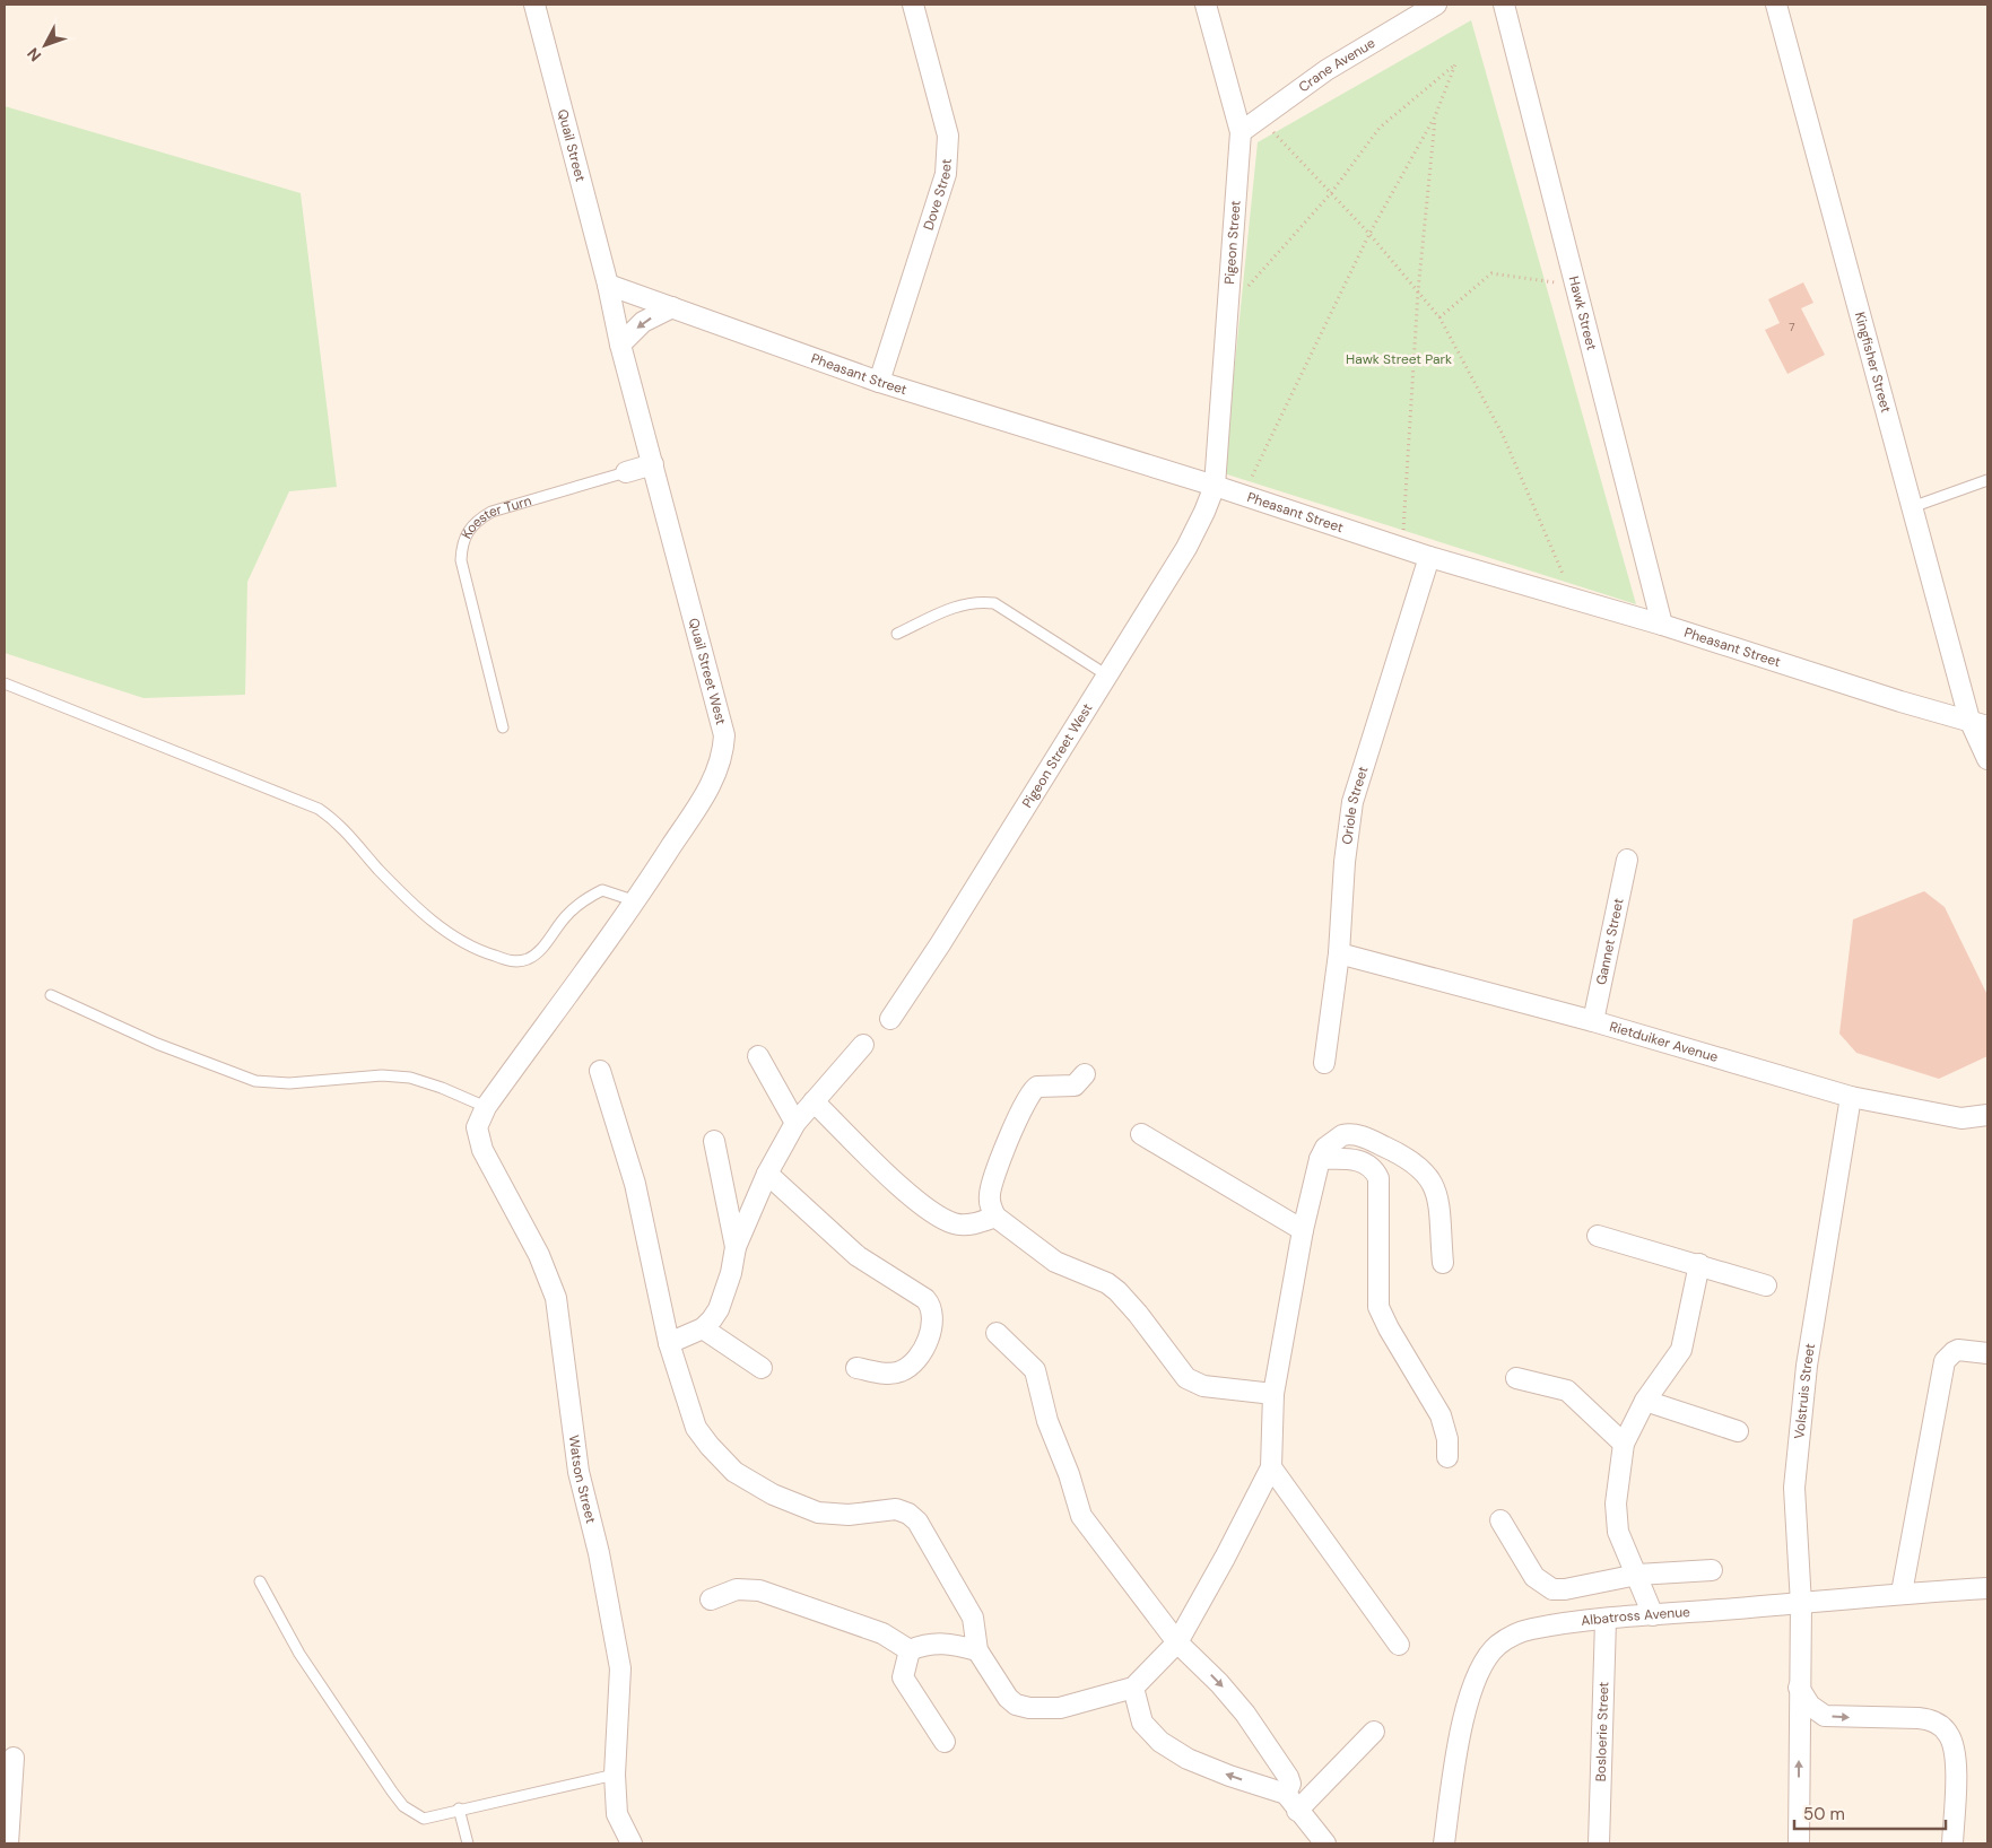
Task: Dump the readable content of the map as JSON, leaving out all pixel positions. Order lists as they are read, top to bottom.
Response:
{
  "streets": {
    "street": [
      "Crane Avenue",
      "Quail Street",
      "Dove Street",
      "Pigeon Street",
      "Hawk Street",
      "Kingfisher Street",
      "Pheasant Street",
      "Koester Turn",
      "Quail Street West",
      "Pigeon Street West",
      "Oriole Street",
      "Gannet Street",
      "Rietduiker Avenue",
      "Volstruis Street",
      "Watson Street",
      "Albatross Avenue",
      "Bosloerie Street"
    ]
  },
  "crossings": [
    ["Crane Avenue", "Pigeon Street"],
    ["Quail Street", "Pheasant Street"],
    ["Quail Street", "Quail Street West"],
    ["Dove Street", "Pheasant Street"],
    ["Pigeon Street", "Pheasant Street"],
    ["Pigeon Street", "Pigeon Street West"],
    ["Hawk Street", "Pheasant Street"],
    ["Kingfisher Street", "Pheasant Street"],
    ["Pheasant Street", "Quail Street West"],
    ["Pheasant Street", "Pigeon Street West"],
    ["Pheasant Street", "Oriole Street"],
    ["Koester Turn", "Quail Street West"],
    ["Quail Street West", "Watson Street"],
    ["Oriole Street", "Rietduiker Avenue"],
    ["Gannet Street", "Rietduiker Avenue"],
    ["Rietduiker Avenue", "Volstruis Street"],
    ["Volstruis Street", "Albatross Avenue"],
    ["Albatross Avenue", "Bosloerie Street"]
  ],
  "parks": ["Hawk Street Park"],
  "house_numbers": ["7"],
  "scale_bar": "50 m",
  "north": "bottom left"
}
